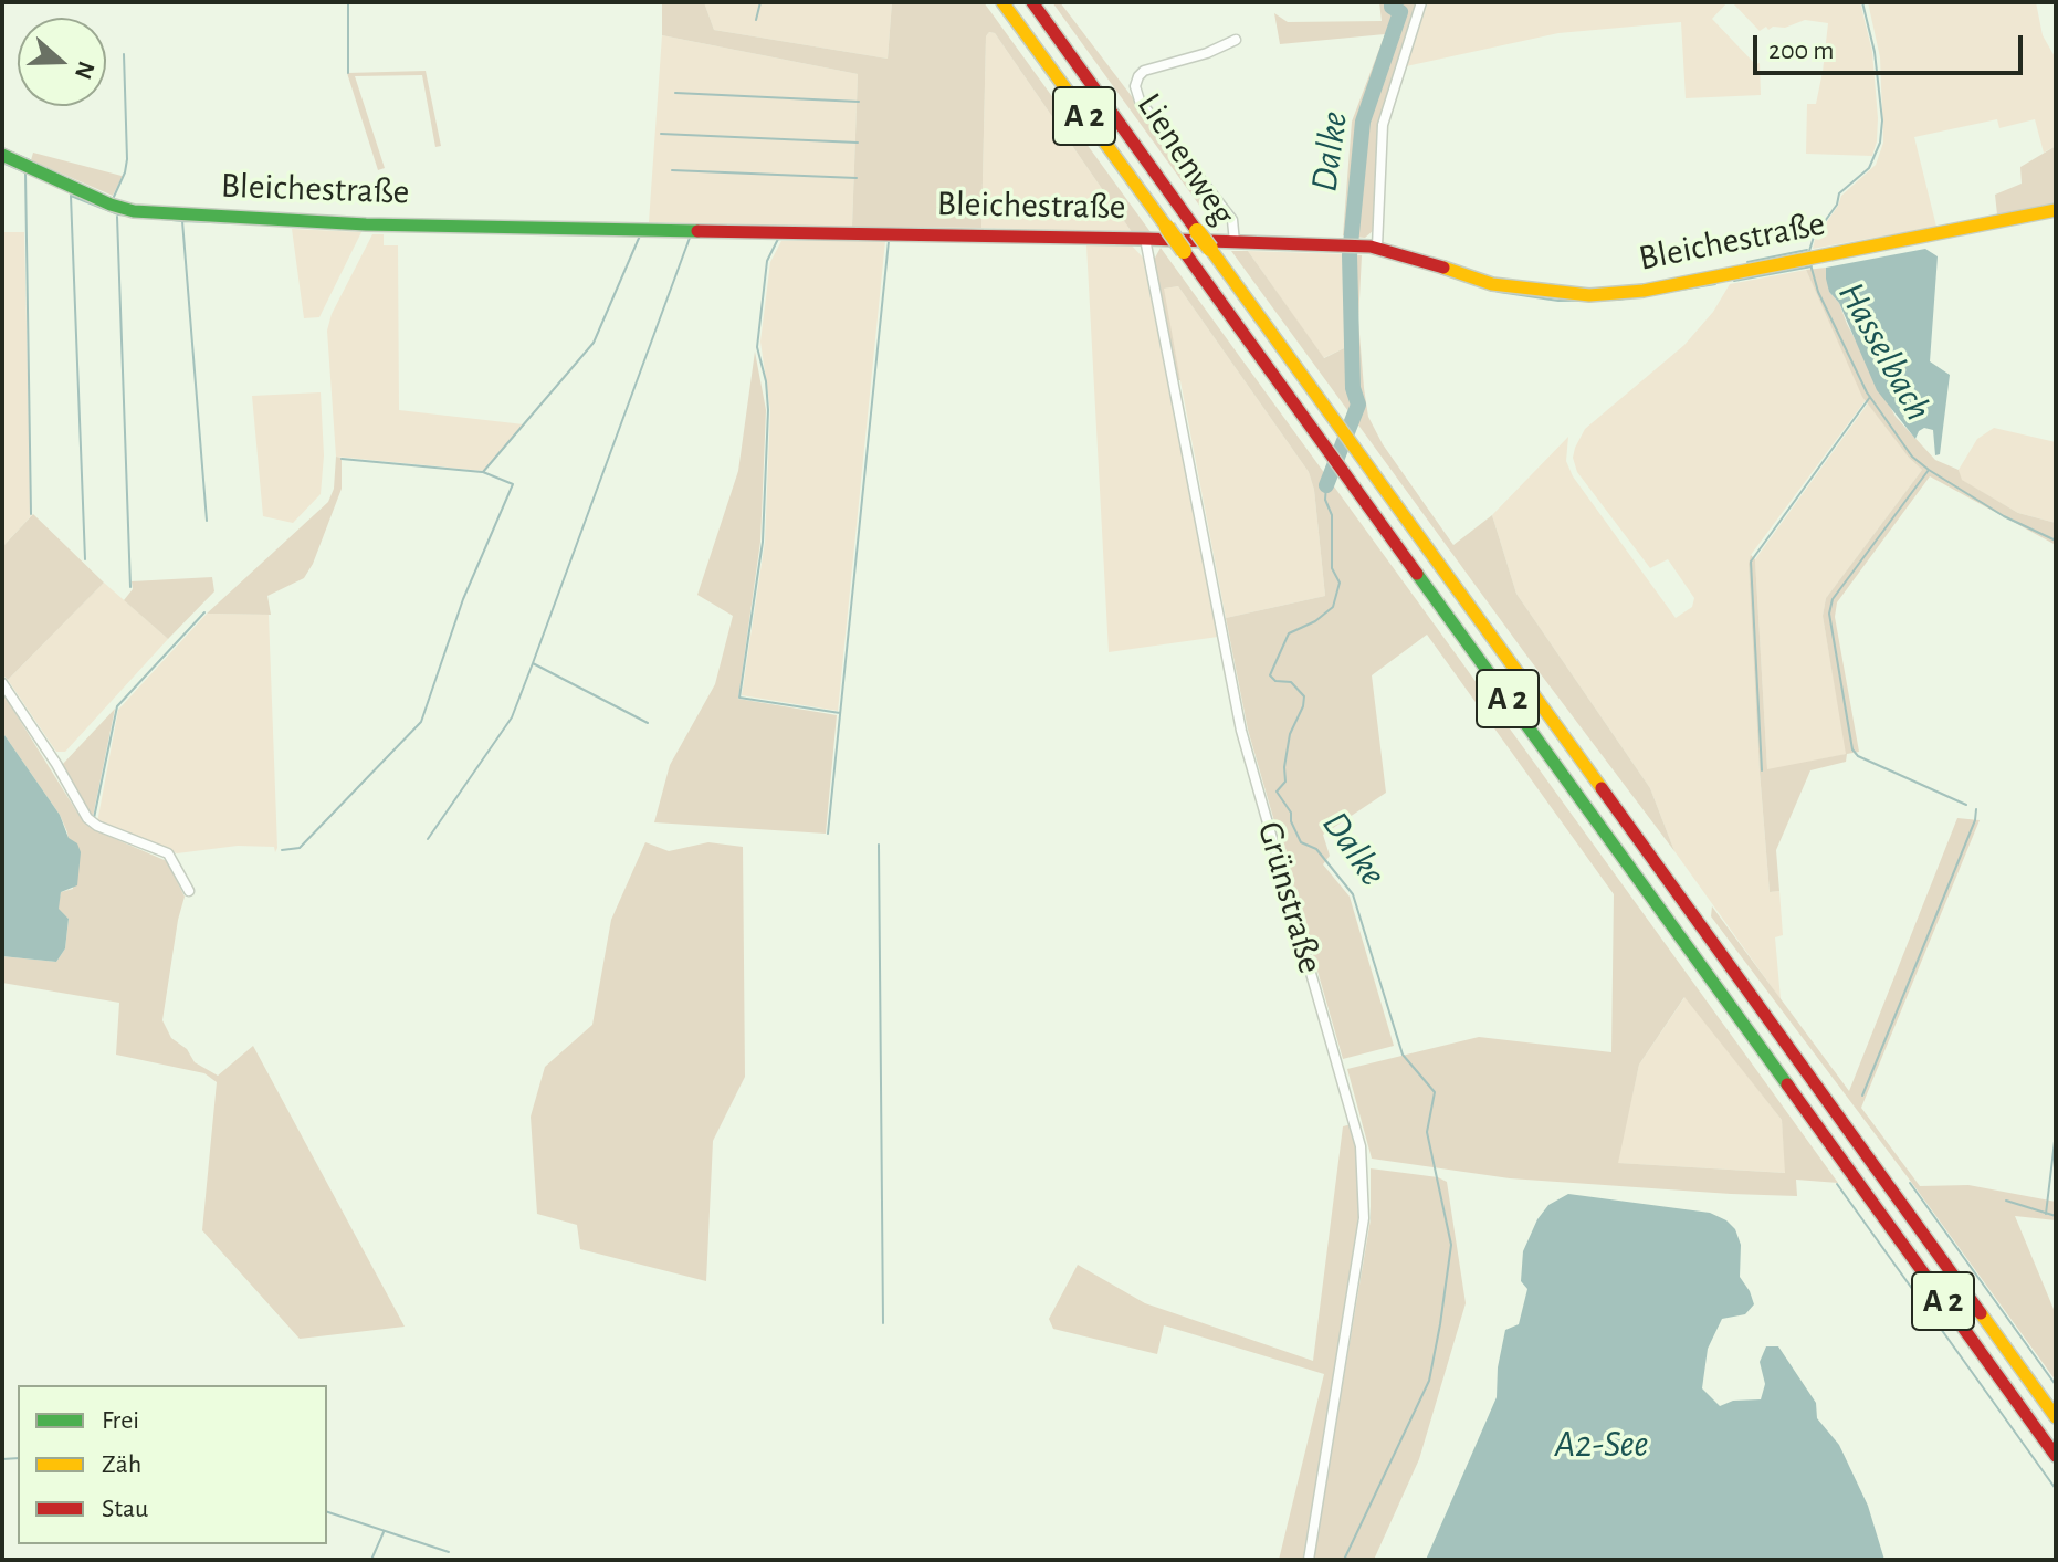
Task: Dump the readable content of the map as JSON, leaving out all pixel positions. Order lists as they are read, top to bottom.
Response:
{
  "streets": {
    "main road": ["A 2", "Bleichestraße"],
    "street": ["Lienenweg", "Grünstraße"]
  },
  "crossings": [
    ["Lienenweg", "Bleichestraße"],
    ["Bleichestraße", "Grünstraße"]
  ],
  "water": ["Dalke", "Hasselbach", "A2-See"],
  "legend": ["Frei", "Zäh", "Stau"],
  "scale_bar": "200 m",
  "north": "right"
}
